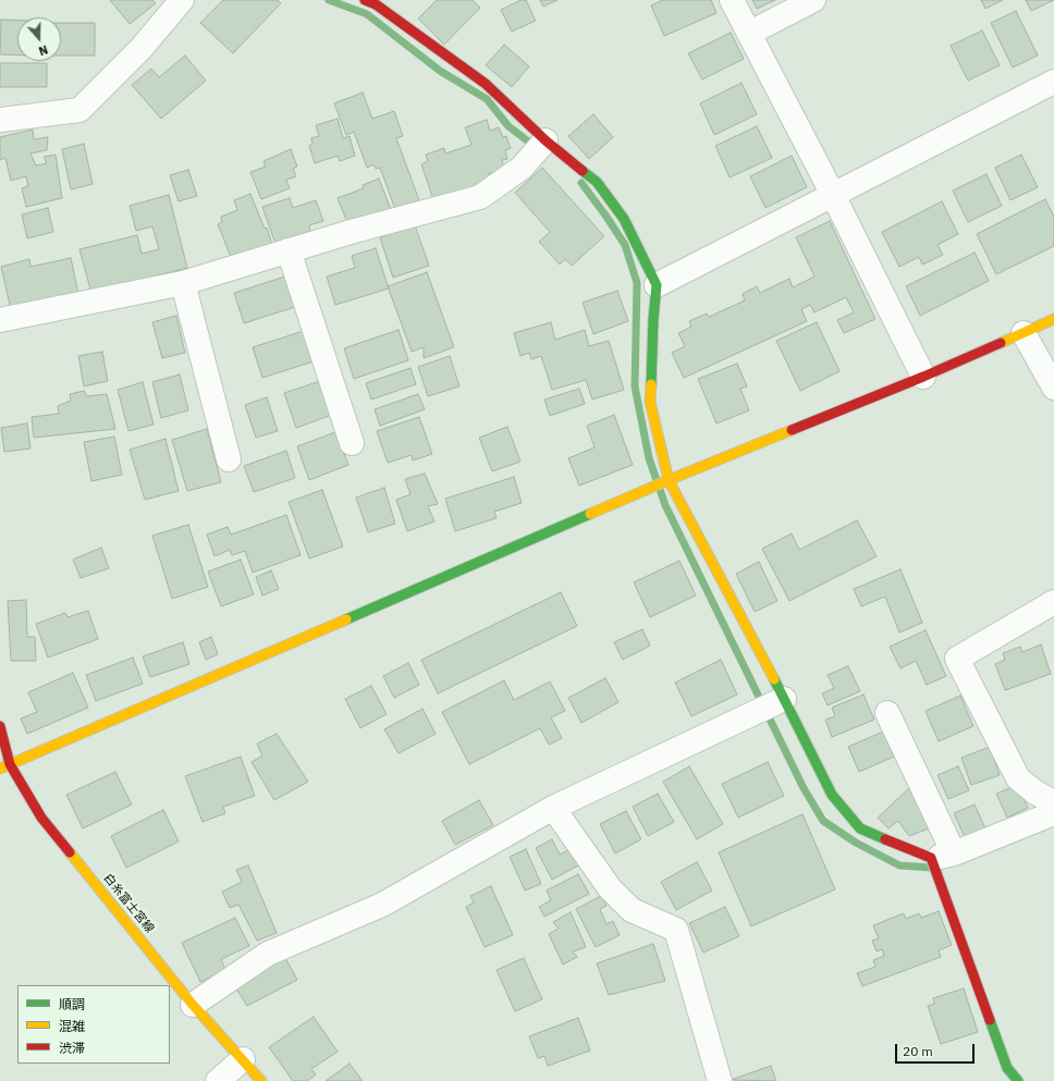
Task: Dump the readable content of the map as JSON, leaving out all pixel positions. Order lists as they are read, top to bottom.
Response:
{
  "streets": {
    "street": ["白糸富士宮線"]
  },
  "legend": ["順調", "混雑", "渋滞"],
  "scale_bar": "20 m",
  "north": "bottom"
}
